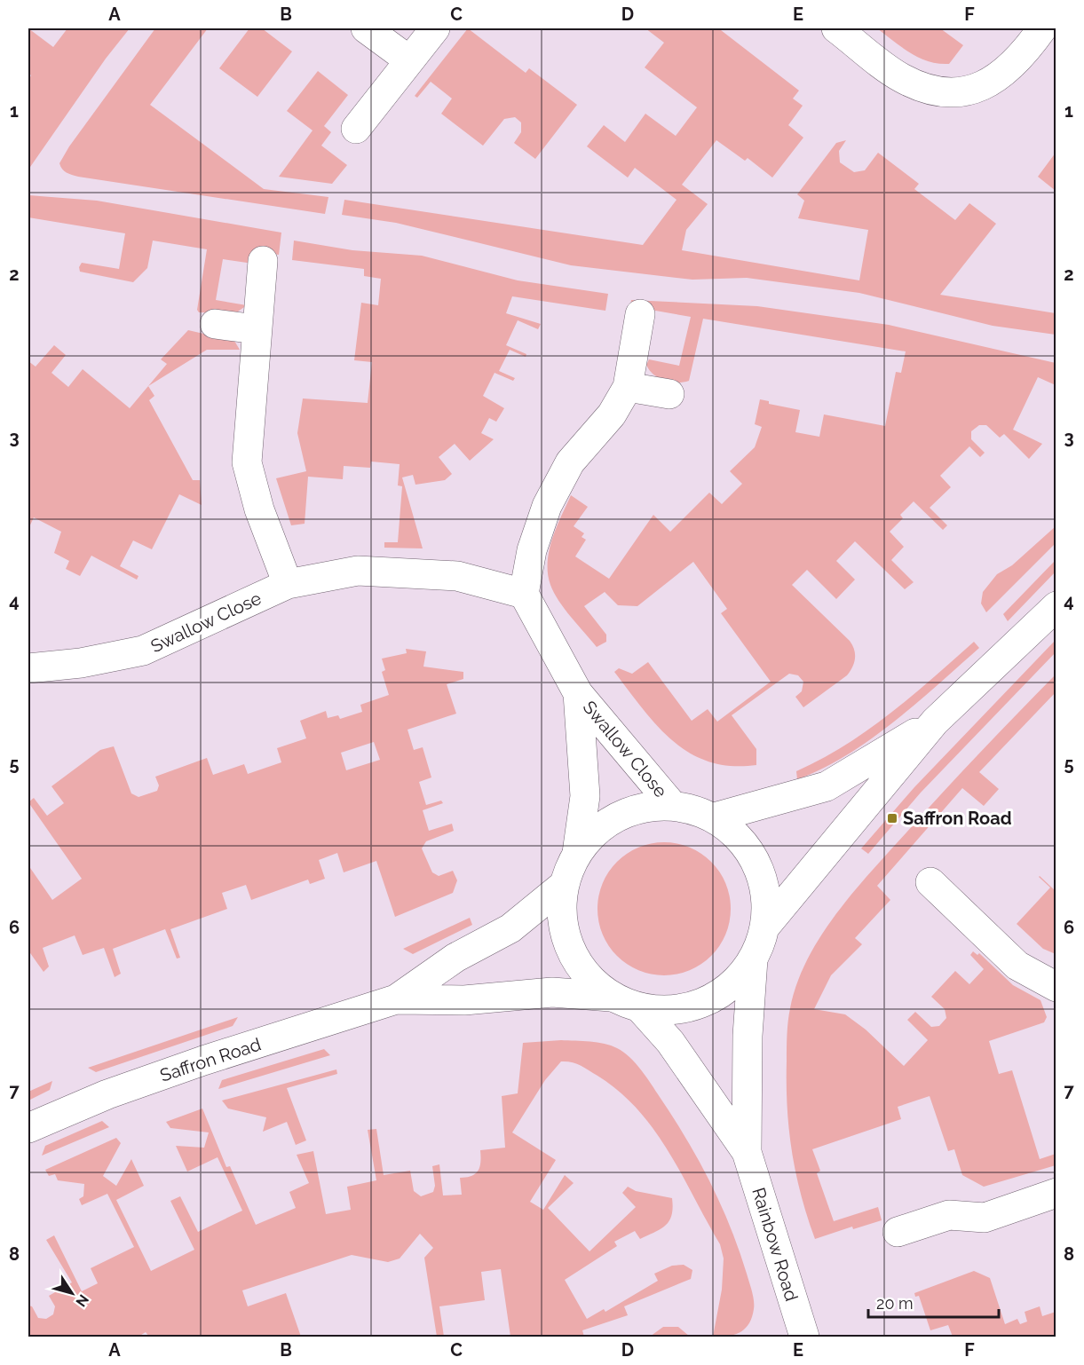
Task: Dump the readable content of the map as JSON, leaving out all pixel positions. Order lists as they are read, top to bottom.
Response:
{
  "streets": {
    "street": ["Swallow Close", "Saffron Road", "Rainbow Road"]
  },
  "crossings": [
    ["Swallow Close", "Saffron Road"],
    ["Saffron Road", "Rainbow Road"]
  ],
  "places": {
    "transit": ["Saffron Road"]
  },
  "scale_bar": "20 m",
  "north": "bottom right",
  "grid": {
    "columns": [
      "A",
      "B",
      "C",
      "D",
      "E",
      "F"
    ],
    "rows": [
      "1",
      "2",
      "3",
      "4",
      "5",
      "6",
      "7",
      "8"
    ]
  }
}
